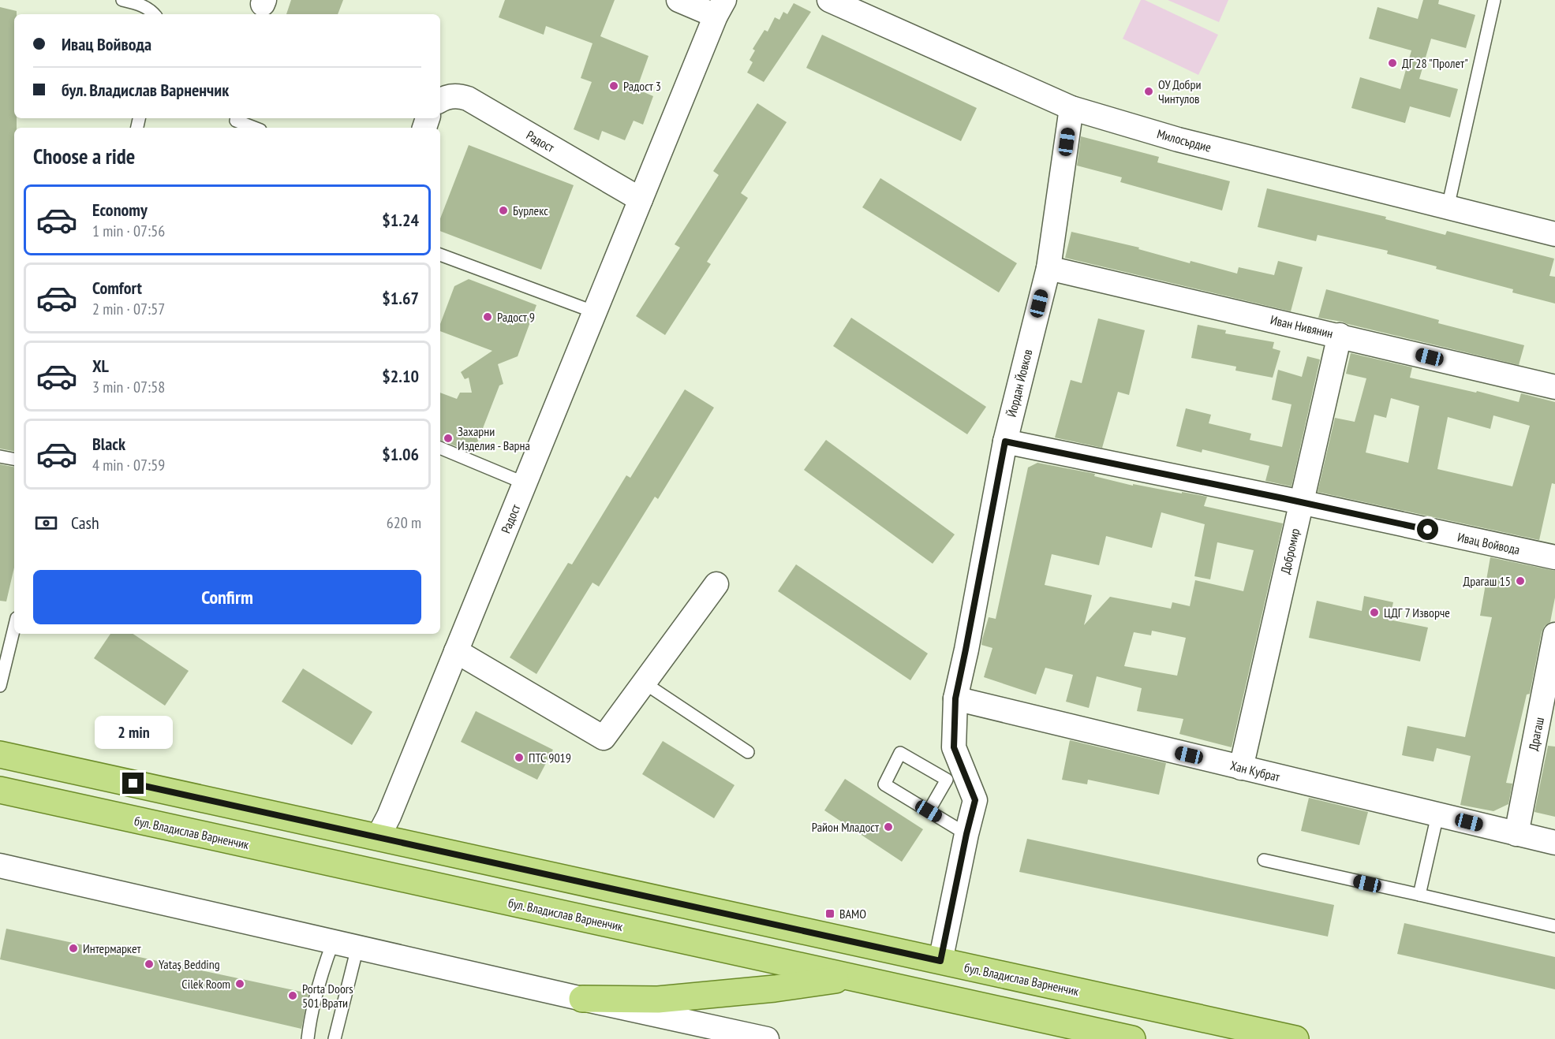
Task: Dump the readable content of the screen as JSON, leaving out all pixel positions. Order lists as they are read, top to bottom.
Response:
{
  "streets": {
    "main road": ["бул. Владислав Варненчик"],
    "street": [
      "Милосърдие",
      "Радост",
      "Иван Нивянин",
      "Йордан Йовков",
      "Ивац Войвода",
      "Добромир",
      "Драгаш",
      "Хан Кубрат"
    ]
  },
  "crossings": [
    ["Милосърдие", "Йордан Йовков"],
    ["Радост", "бул. Владислав Варненчик"],
    ["Иван Нивянин", "Йордан Йовков"],
    ["Иван Нивянин", "Добромир"],
    ["Йордан Йовков", "Ивац Войвода"],
    ["Йордан Йовков", "Хан Кубрат"],
    ["Йордан Йовков", "бул. Владислав Варненчик"],
    ["Ивац Войвода", "Добромир"],
    ["Добромир", "Хан Кубрат"],
    ["Драгаш", "Хан Кубрат"]
  ],
  "places": {
    "other": [
      "ДГ 28 \"Пролет\"",
      "Радост 3",
      "ОУ Добри Чинтулов",
      "Бурлекс",
      "Радост 9",
      "Захарни Изделия - Варна",
      "Драгаш 15",
      "ЦДГ 7 Изворче",
      "ПТС 9019",
      "Район Младост",
      "Интермаркет",
      "Yataş Bedding",
      "Cilek Room",
      "Porta Doors 501 Врати"
    ],
    "transit": ["ВАМО"]
  },
  "page": {
    "banner": ["Ивац Войвода", "бул. Владислав Варненчик"],
    "heading": "Choose a ride",
    "list": [
      {
        "name": "Economy",
        "note": "1 min · 07:56",
        "value": "$1.24"
      },
      {
        "name": "Comfort",
        "note": "2 min · 07:57",
        "value": "$1.67"
      },
      {
        "name": "XL",
        "note": "3 min · 07:58",
        "value": "$2.10"
      },
      {
        "name": "Black",
        "note": "4 min · 07:59",
        "value": "$1.06"
      }
    ],
    "pay": ["Cash", "620 m"],
    "buttons": "Confirm",
    "bubble": "2 min"
  }
}
